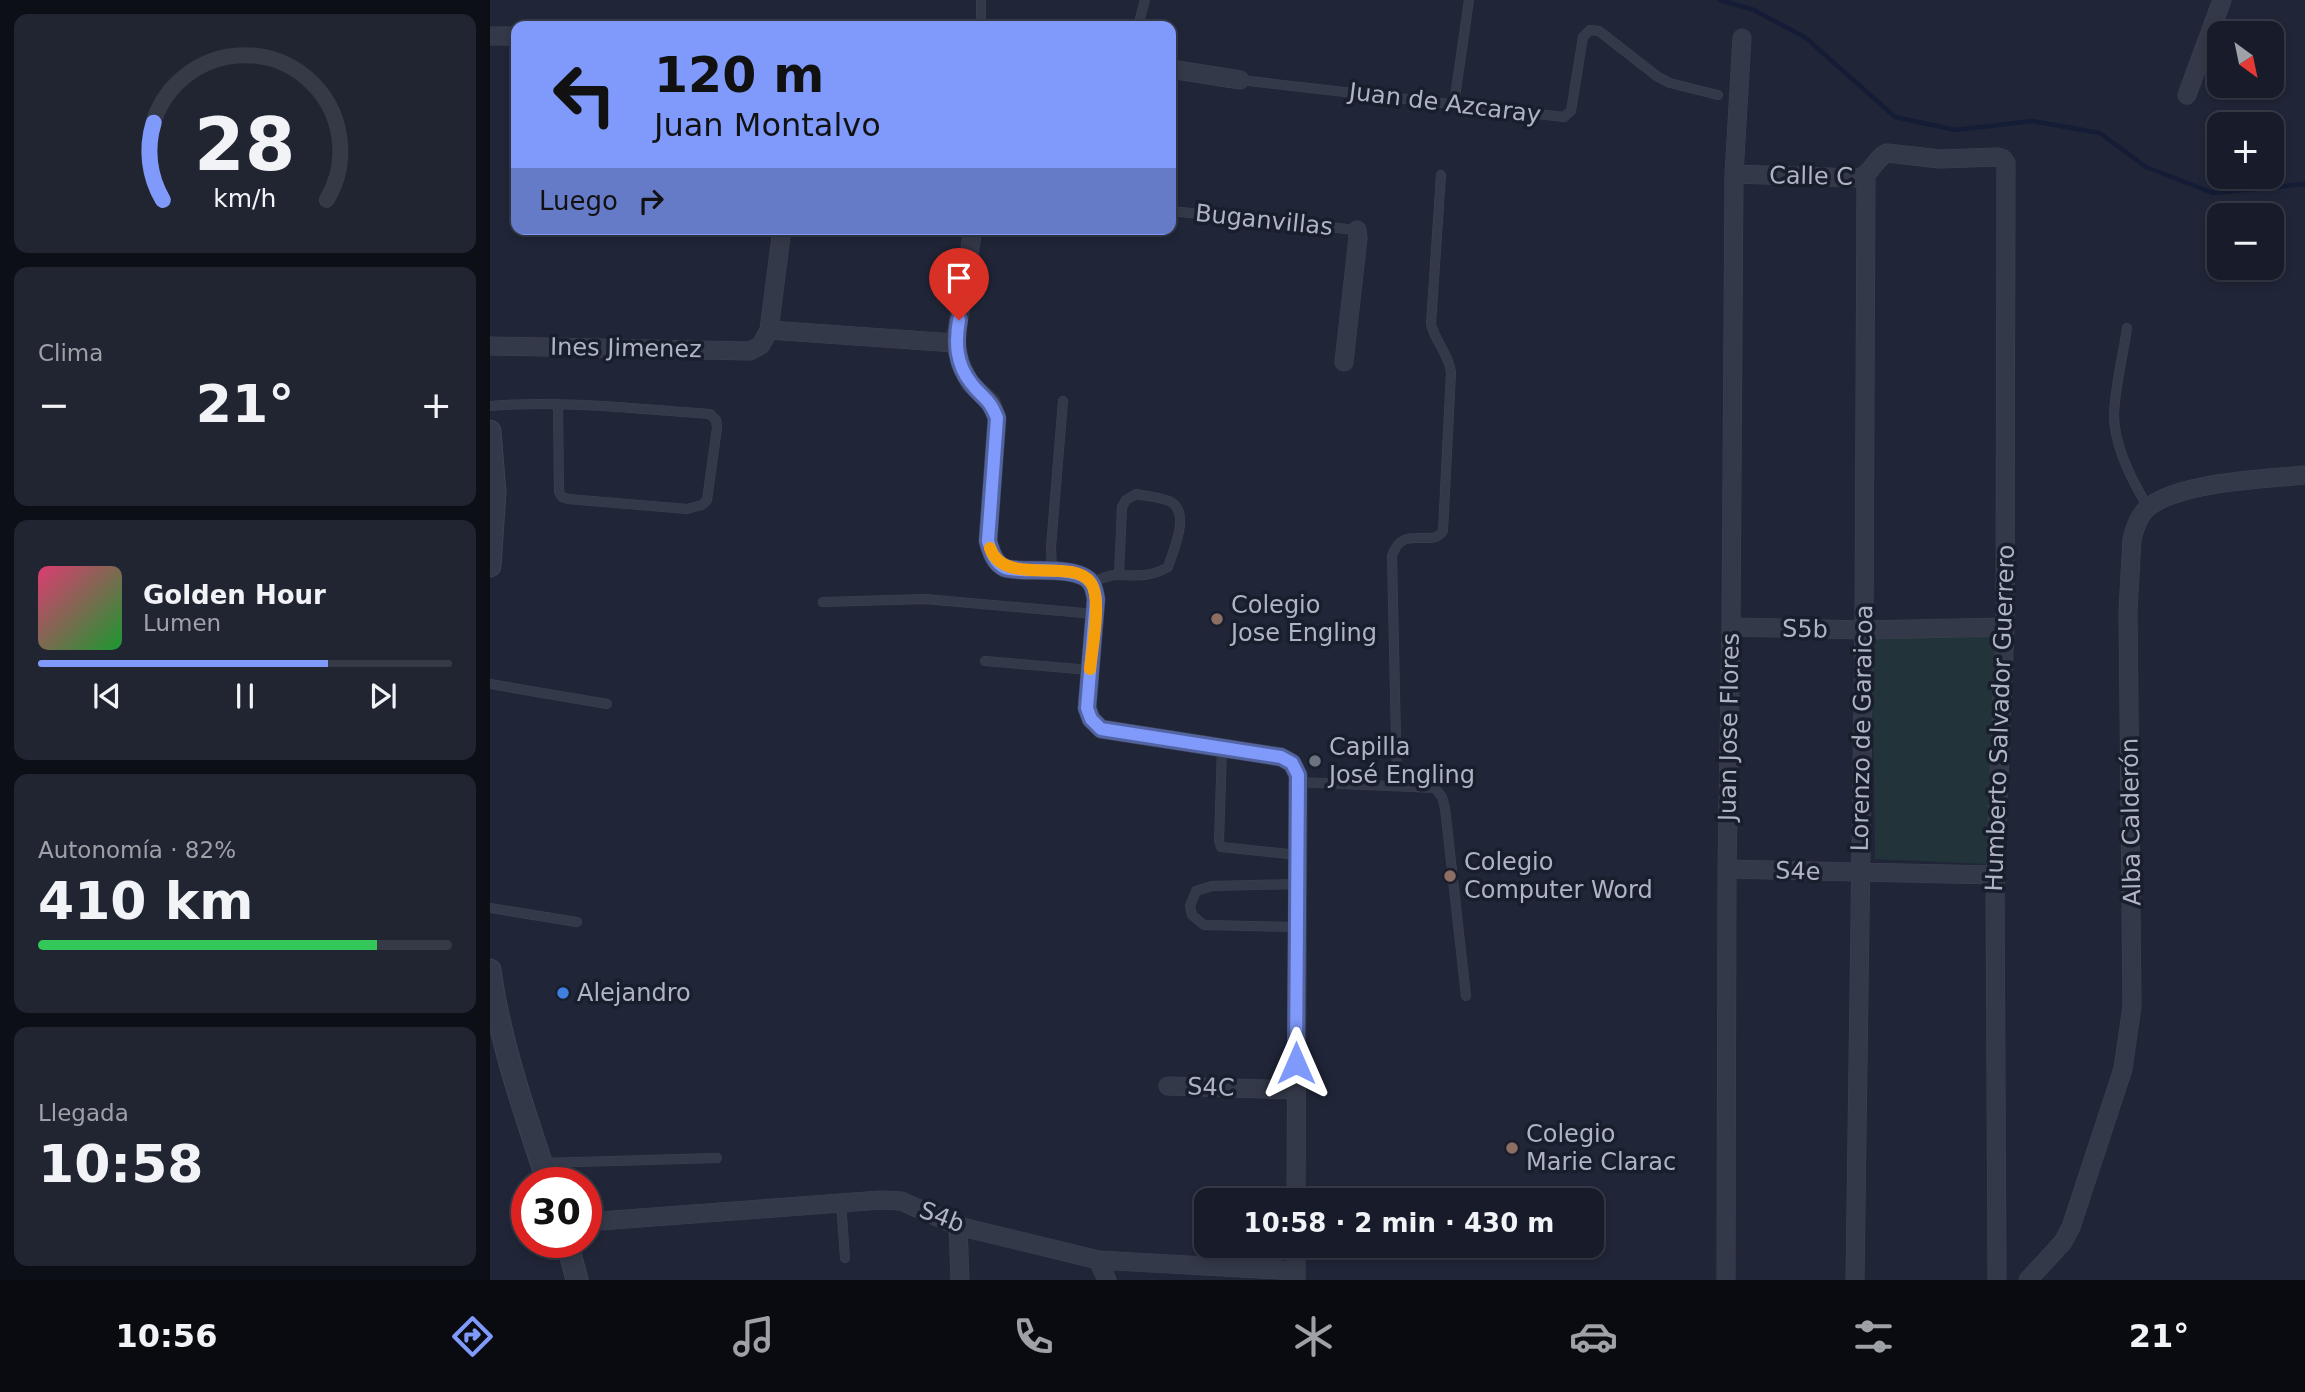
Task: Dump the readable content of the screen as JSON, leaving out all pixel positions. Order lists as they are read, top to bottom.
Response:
{
  "streets": {
    "street": [
      "Juan de Azcaray",
      "Calle C",
      "Ines Jimenez",
      "S5b",
      "Humberto Salvador Guerrero",
      "Juan Jose Flores",
      "Lorenzo de Garaicoa",
      "Alba Calderón",
      "S4e",
      "S4C",
      "S4b"
    ],
    "lane": ["Buganvillas"]
  },
  "crossings": [
    ["Calle C", "Humberto Salvador Guerrero"],
    ["Calle C", "Juan Jose Flores"],
    ["Calle C", "Lorenzo de Garaicoa"],
    ["S5b", "Humberto Salvador Guerrero"],
    ["S5b", "Juan Jose Flores"],
    ["S5b", "Lorenzo de Garaicoa"],
    ["Humberto Salvador Guerrero", "S4e"],
    ["Juan Jose Flores", "S4e"],
    ["Lorenzo de Garaicoa", "S4e"]
  ],
  "places": [
    "Colegio Jose Engling",
    "Capilla José Engling",
    "Colegio Computer Word",
    "Alejandro",
    "Colegio Marie Clarac"
  ],
  "north": "bottom right",
  "page": {
    "map_buttons": ["+", "−"],
    "turn": ["120 m", "Juan Montalvo"],
    "then": "Luego",
    "tile": [
      "Clima",
      ["Autonomía · 82%", "410 km"],
      ["Llegada", "10:58"]
    ],
    "heat": ["−", "21°", "+"],
    "song": ["Golden Hour", "Lumen"],
    "limit": "30",
    "trip": "10:58 · 2 min · 430 m",
    "tabs": ["10:56", "21°"],
    "gauge": ["28", "km/h"]
  }
}
